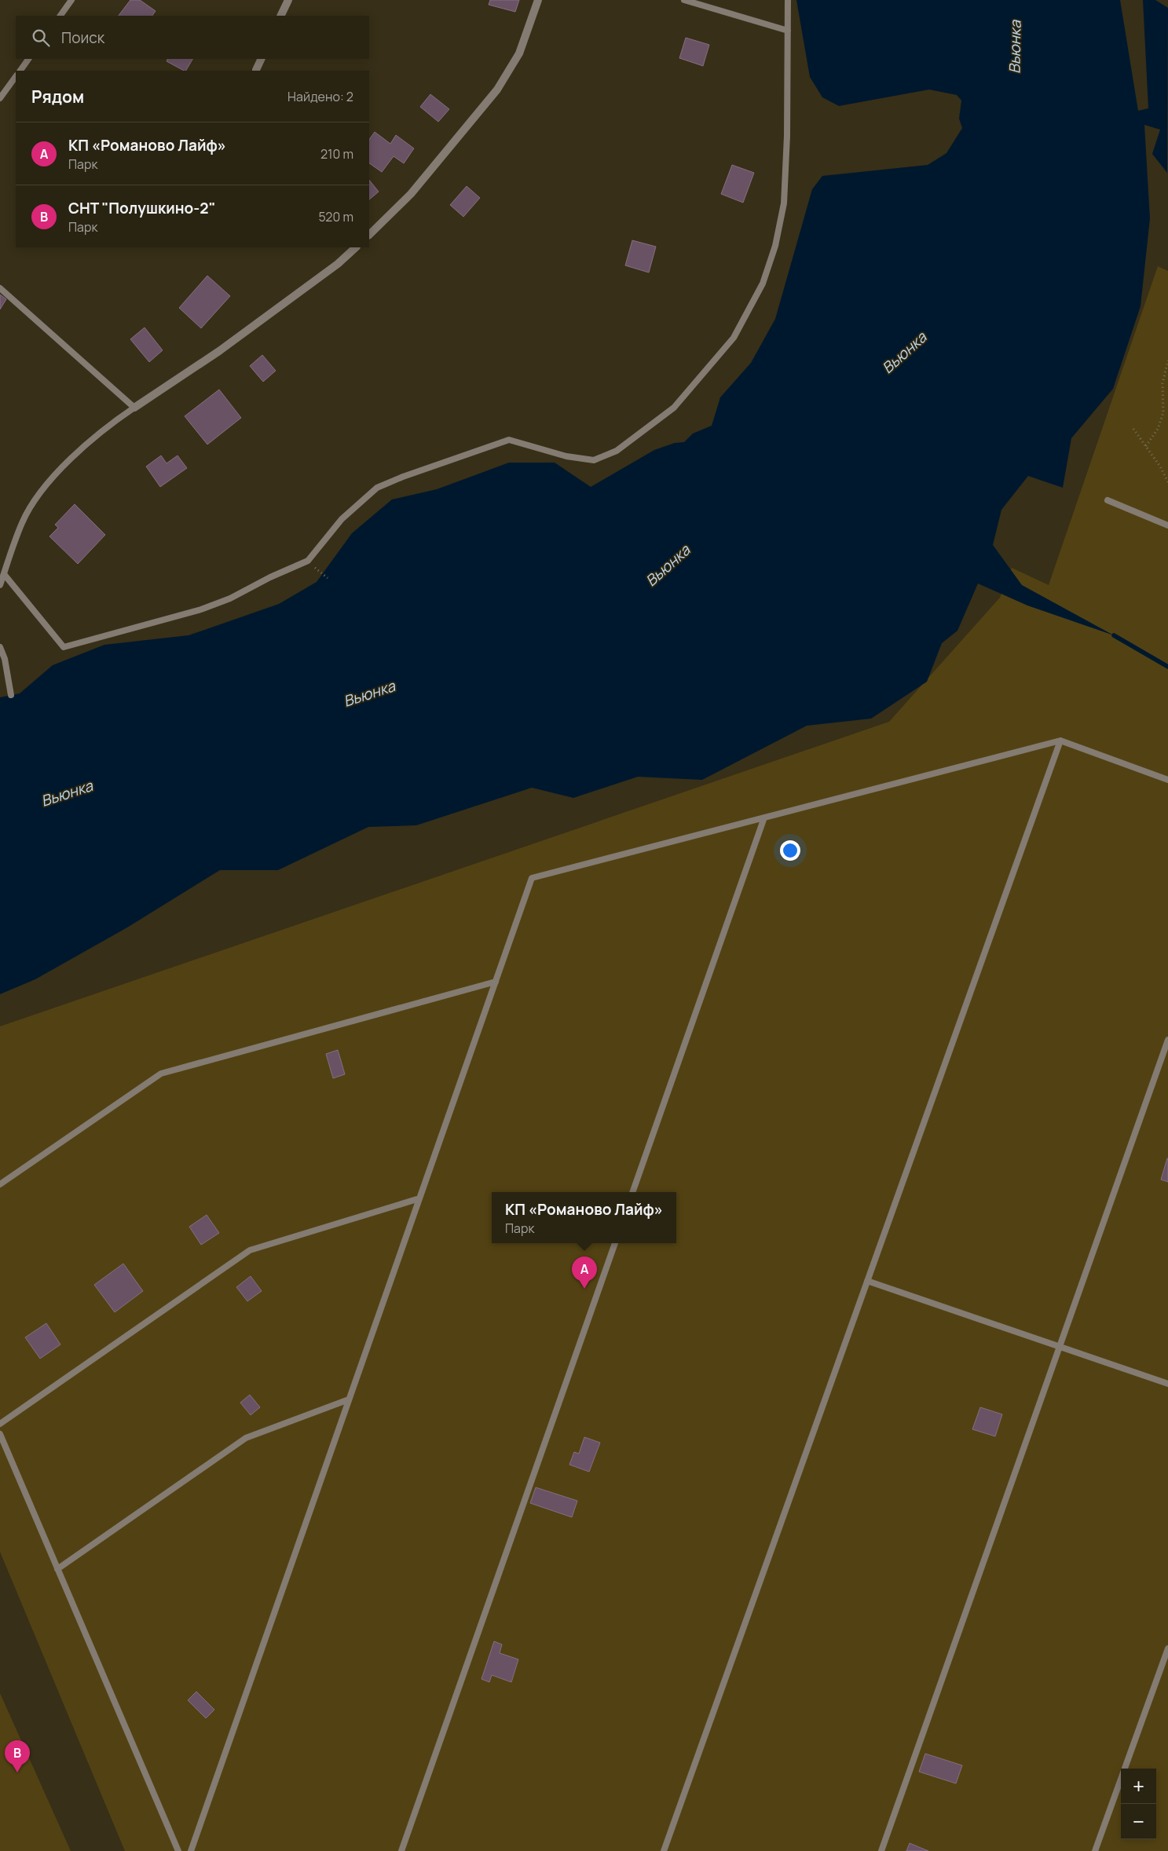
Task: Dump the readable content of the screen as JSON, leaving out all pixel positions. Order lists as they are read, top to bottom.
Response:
{
  "water": ["Вьюнка"],
  "page": {
    "search": "Поиск",
    "heading": ["Рядом", "Найдено: 2"],
    "list": [
      {
        "mark": "A",
        "name": "КП «Романово Лайф»",
        "note": "Парк",
        "value": "210 m"
      },
      {
        "mark": "B",
        "name": "СНТ \"Полушкино-2\"",
        "note": "Парк",
        "value": "520 m"
      }
    ],
    "popup": ["КП «Романово Лайф»", "Парк"],
    "pins": ["A", "B"],
    "map_buttons": ["+", "−"]
  }
}
